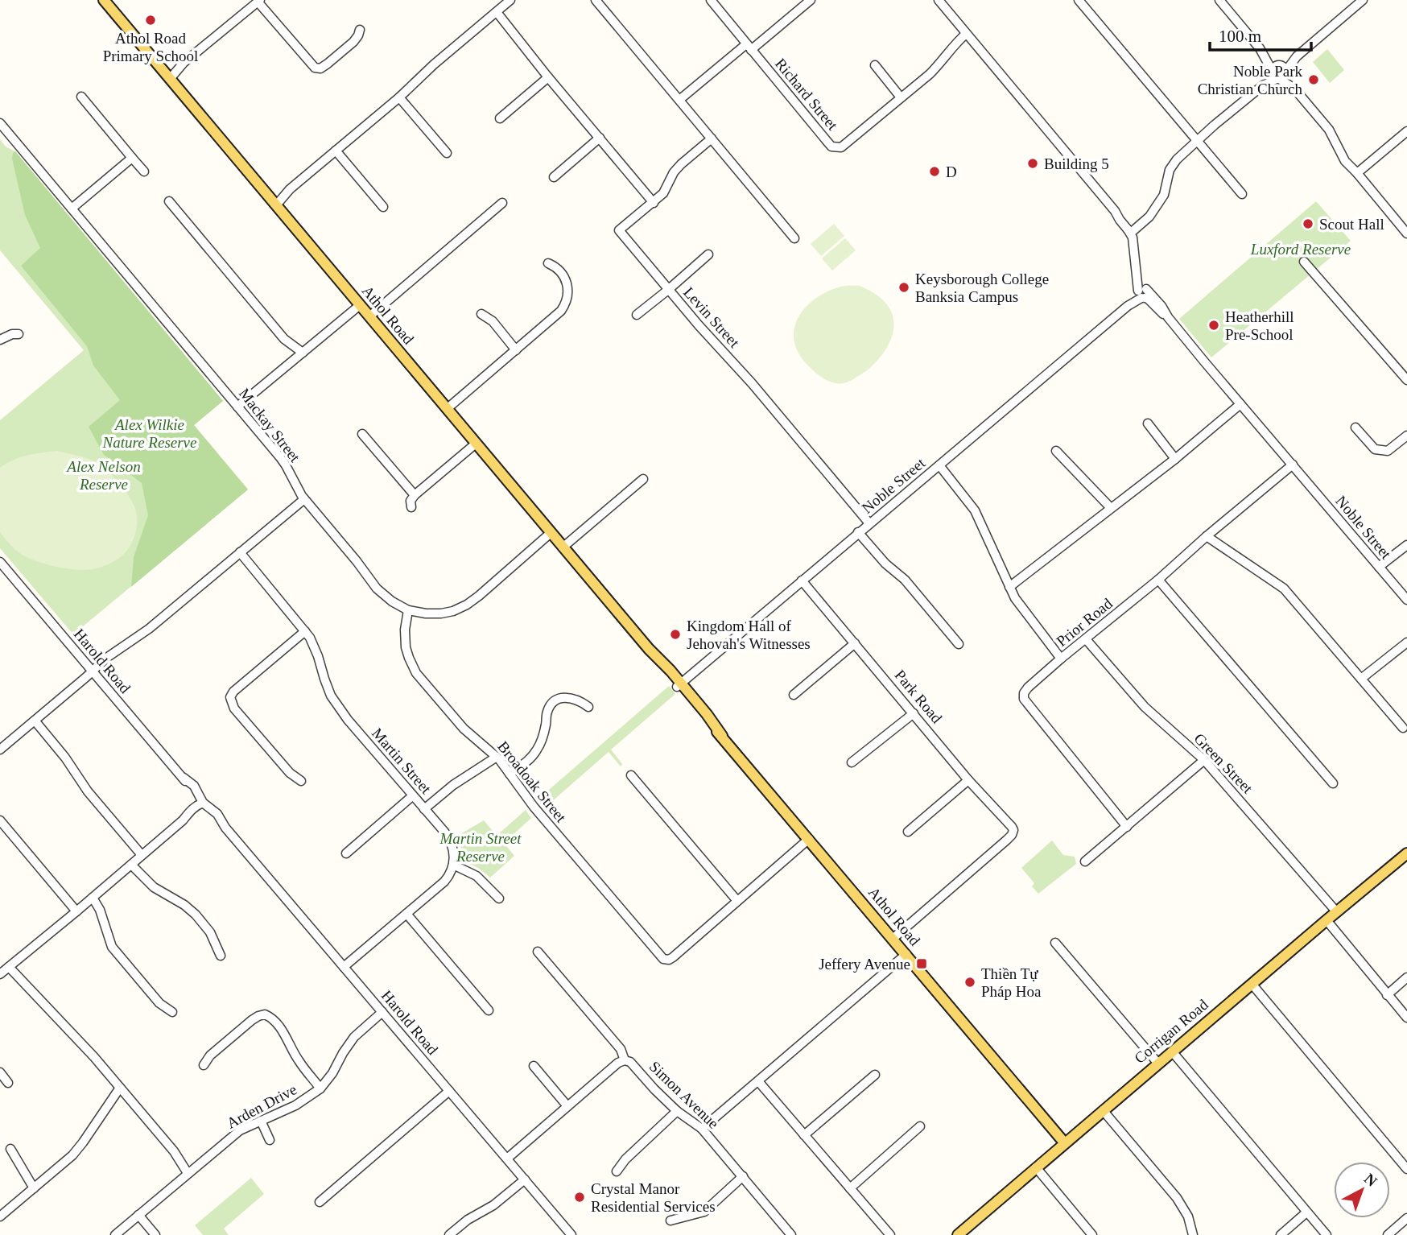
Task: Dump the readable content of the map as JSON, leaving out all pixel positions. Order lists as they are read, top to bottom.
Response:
{
  "streets": {
    "main road": ["Athol Road", "Corrigan Road"],
    "street": [
      "Richard Street",
      "Levin Street",
      "Mackay Street",
      "Noble Street",
      "Prior Road",
      "Harold Road",
      "Park Road",
      "Martin Street",
      "Green Street",
      "Broadoak Street",
      "Simon Avenue",
      "Arden Drive"
    ]
  },
  "crossings": [
    ["Athol Road", "Mackay Street"],
    ["Athol Road", "Noble Street"],
    ["Athol Road", "Park Road"],
    ["Athol Road", "Corrigan Road"],
    ["Levin Street", "Noble Street"],
    ["Mackay Street", "Broadoak Street"],
    ["Noble Street", "Prior Road"],
    ["Noble Street", "Park Road"],
    ["Prior Road", "Green Street"],
    ["Harold Road", "Arden Drive"],
    ["Green Street", "Corrigan Road"]
  ],
  "parks": [
    "Luxford Reserve",
    "Alex Wilkie Nature Reserve",
    "Alex Nelson Reserve",
    "Martin Street Reserve"
  ],
  "places": {
    "other": [
      "Athol Road Primary School",
      "Noble Park Christian Church",
      "Building 5",
      "D",
      "Scout Hall",
      "Keysborough College Banksia Campus",
      "Heatherhill Pre-School",
      "Kingdom Hall of Jehovah's Witnesses",
      "Thiền Tự Pháp Hoa",
      "Crystal Manor Residential Services"
    ],
    "transit": ["Jeffery Avenue"]
  },
  "scale_bar": "100 m",
  "north": "top right"
}
